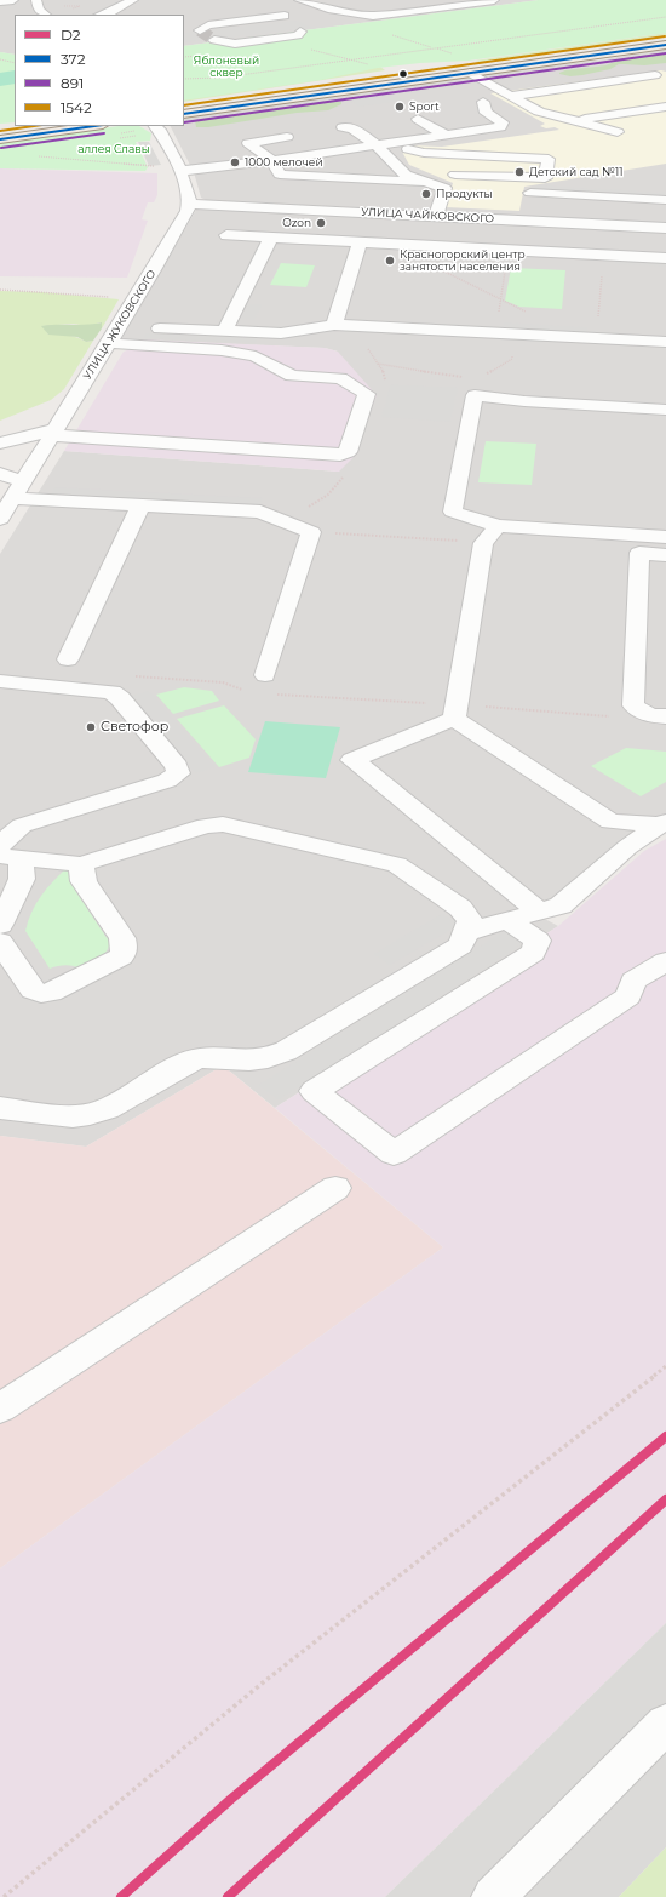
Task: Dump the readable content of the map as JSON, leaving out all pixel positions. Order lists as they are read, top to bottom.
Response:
{
  "streets": {
    "street": ["УЛИЦА ЧАЙКОВСКОГО", "УЛИЦА ЖУКОВСКОГО"]
  },
  "crossings": [
    ["УЛИЦА ЧАЙКОВСКОГО", "УЛИЦА ЖУКОВСКОГО"]
  ],
  "parks": ["Яблоневый сквер", "аллея Славы"],
  "places": [
    "Sport",
    "1000 мелочей",
    "Детский сад №11",
    "Продукты",
    "Ozon",
    "Красногорский центр занятости населения",
    "Светофор"
  ],
  "lines": [
    "transit line 1542",
    "transit line 372",
    "transit line 891",
    "transit line D2"
  ],
  "legend": [
    "D2",
    "372",
    "891",
    "1542"
  ]
}
